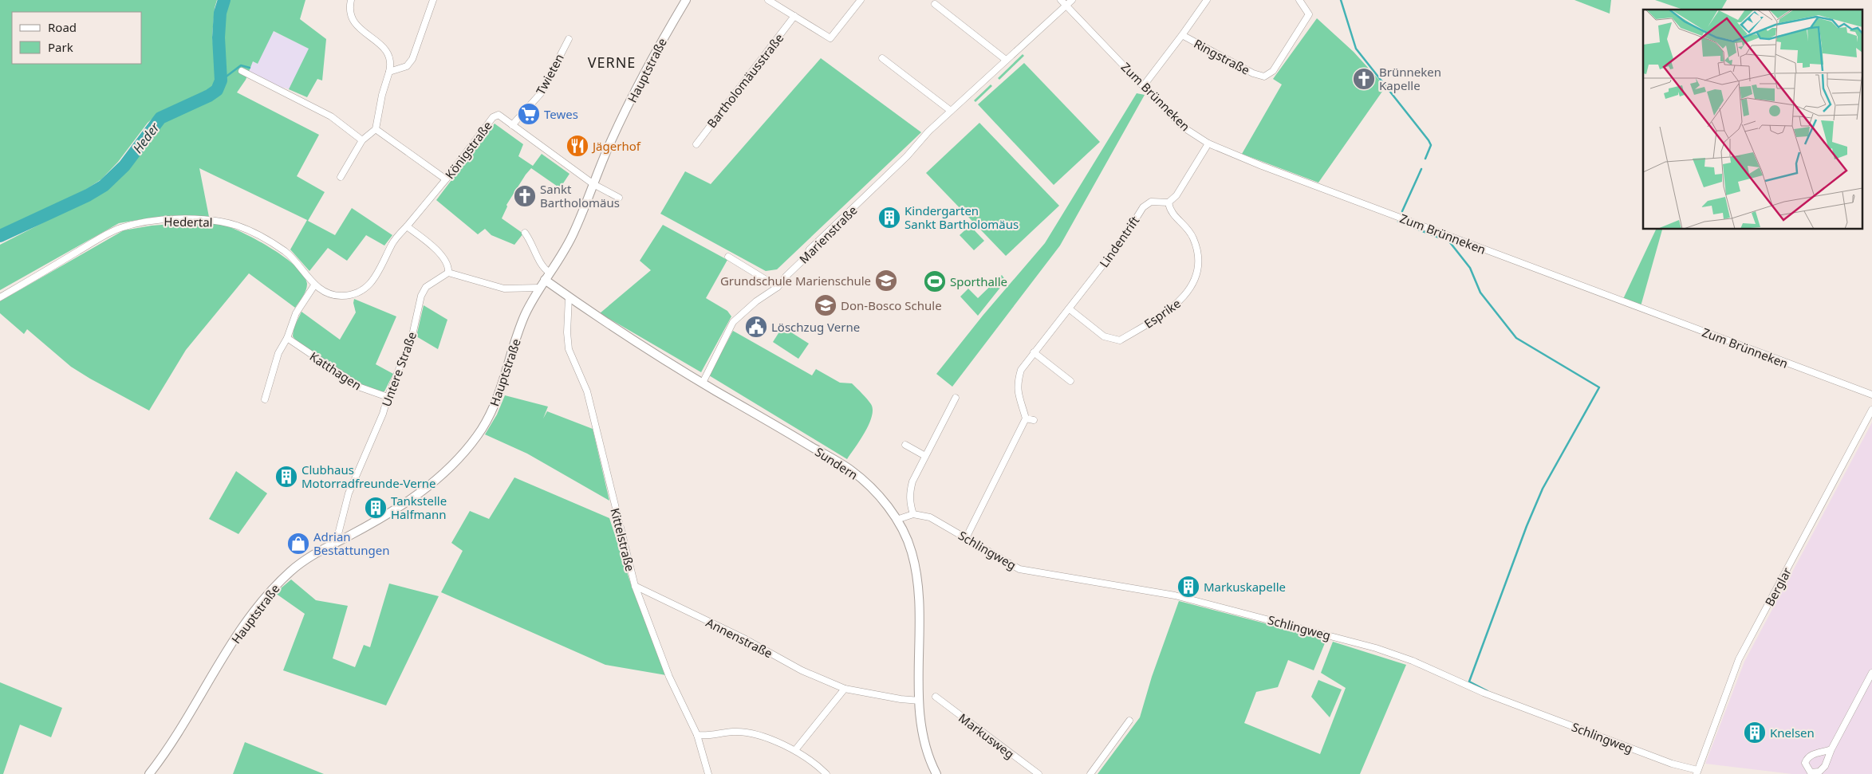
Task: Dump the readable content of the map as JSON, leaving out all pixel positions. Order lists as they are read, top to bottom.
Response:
{
  "streets": {
    "main road": ["Hauptstraße", "Sundern"],
    "street": [
      "Ringstraße",
      "Twieten",
      "Bartholomäusstraße",
      "Zum Brünneken",
      "Königstraße",
      "Hedertal",
      "Marienstraße",
      "Lindentrift",
      "Esprike",
      "Untere Straße",
      "Katthagen",
      "Kittelstraße",
      "Schlingweg",
      "Berglar",
      "Annenstraße",
      "Markusweg"
    ]
  },
  "crossings": [
    ["Ringstraße", "Zum Brünneken"],
    ["Hauptstraße", "Königstraße"],
    ["Hauptstraße", "Untere Straße"],
    ["Hauptstraße", "Sundern"],
    ["Twieten", "Königstraße"],
    ["Zum Brünneken", "Marienstraße"],
    ["Königstraße", "Hedertal"],
    ["Marienstraße", "Sundern"],
    ["Lindentrift", "Esprike"],
    ["Untere Straße", "Katthagen"],
    ["Sundern", "Kittelstraße"],
    ["Sundern", "Annenstraße"],
    ["Kittelstraße", "Annenstraße"],
    ["Schlingweg", "Berglar"]
  ],
  "districts": ["VERNE"],
  "water": ["Heder"],
  "places": {
    "church": ["Brünneken Kapelle", "Sankt Bartholomäus"],
    "supermarket": ["Tewes"],
    "restaurant": ["Jägerhof"],
    "building": [
      "Kindergarten Sankt Bartholomäus",
      "Clubhaus Motorradfreunde-Verne",
      "Tankstelle Halfmann",
      "Markuskapelle",
      "Knelsen"
    ],
    "school or university": ["Grundschule Marienschule", "Don-Bosco Schule"],
    "sports": ["Sporthalle"],
    "public building": ["Löschzug Verne"],
    "shop": ["Adrian Bestattungen"]
  },
  "legend": ["Road", "Park"]
}
